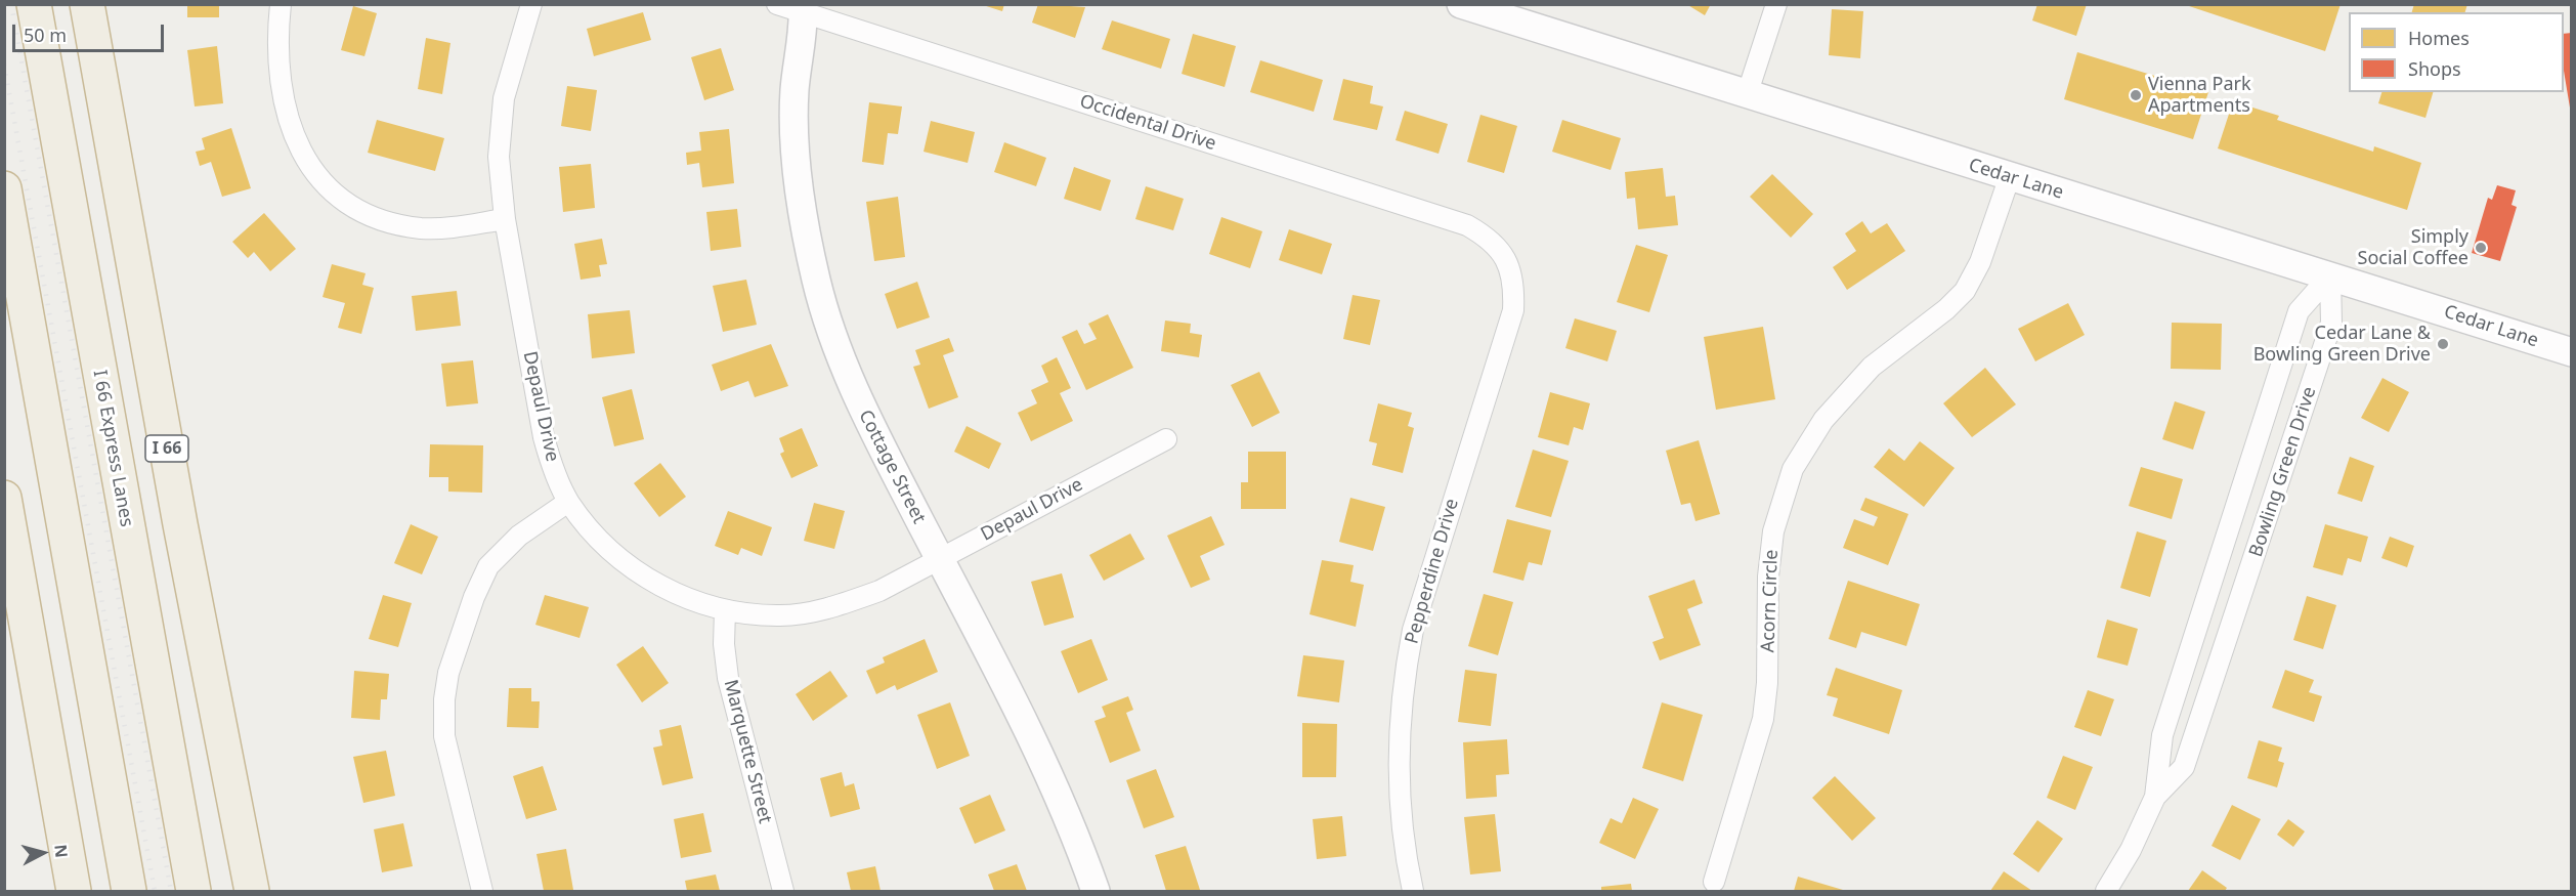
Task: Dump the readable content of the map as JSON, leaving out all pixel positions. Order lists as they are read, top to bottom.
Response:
{
  "streets": {
    "highway": ["I 66 Express Lanes", "I 66"],
    "main road": ["Cedar Lane", "Cottage Street"],
    "street": [
      "Occidental Drive",
      "Depaul Drive",
      "Bowling Green Drive",
      "Pepperdine Drive",
      "Acorn Circle",
      "Marquette Street"
    ]
  },
  "crossings": [
    ["Occidental Drive", "Cottage Street"],
    ["Occidental Drive", "Pepperdine Drive"],
    ["Cedar Lane", "Bowling Green Drive"],
    ["Cedar Lane", "Acorn Circle"],
    ["Depaul Drive", "Cottage Street"],
    ["Depaul Drive", "Marquette Street"]
  ],
  "places": ["Vienna Park Apartments", "Simply Social Coffee", "Cedar Lane & Bowling Green Drive"],
  "legend": ["Homes", "Shops"],
  "scale_bar": "50 m",
  "north": "right"
}
